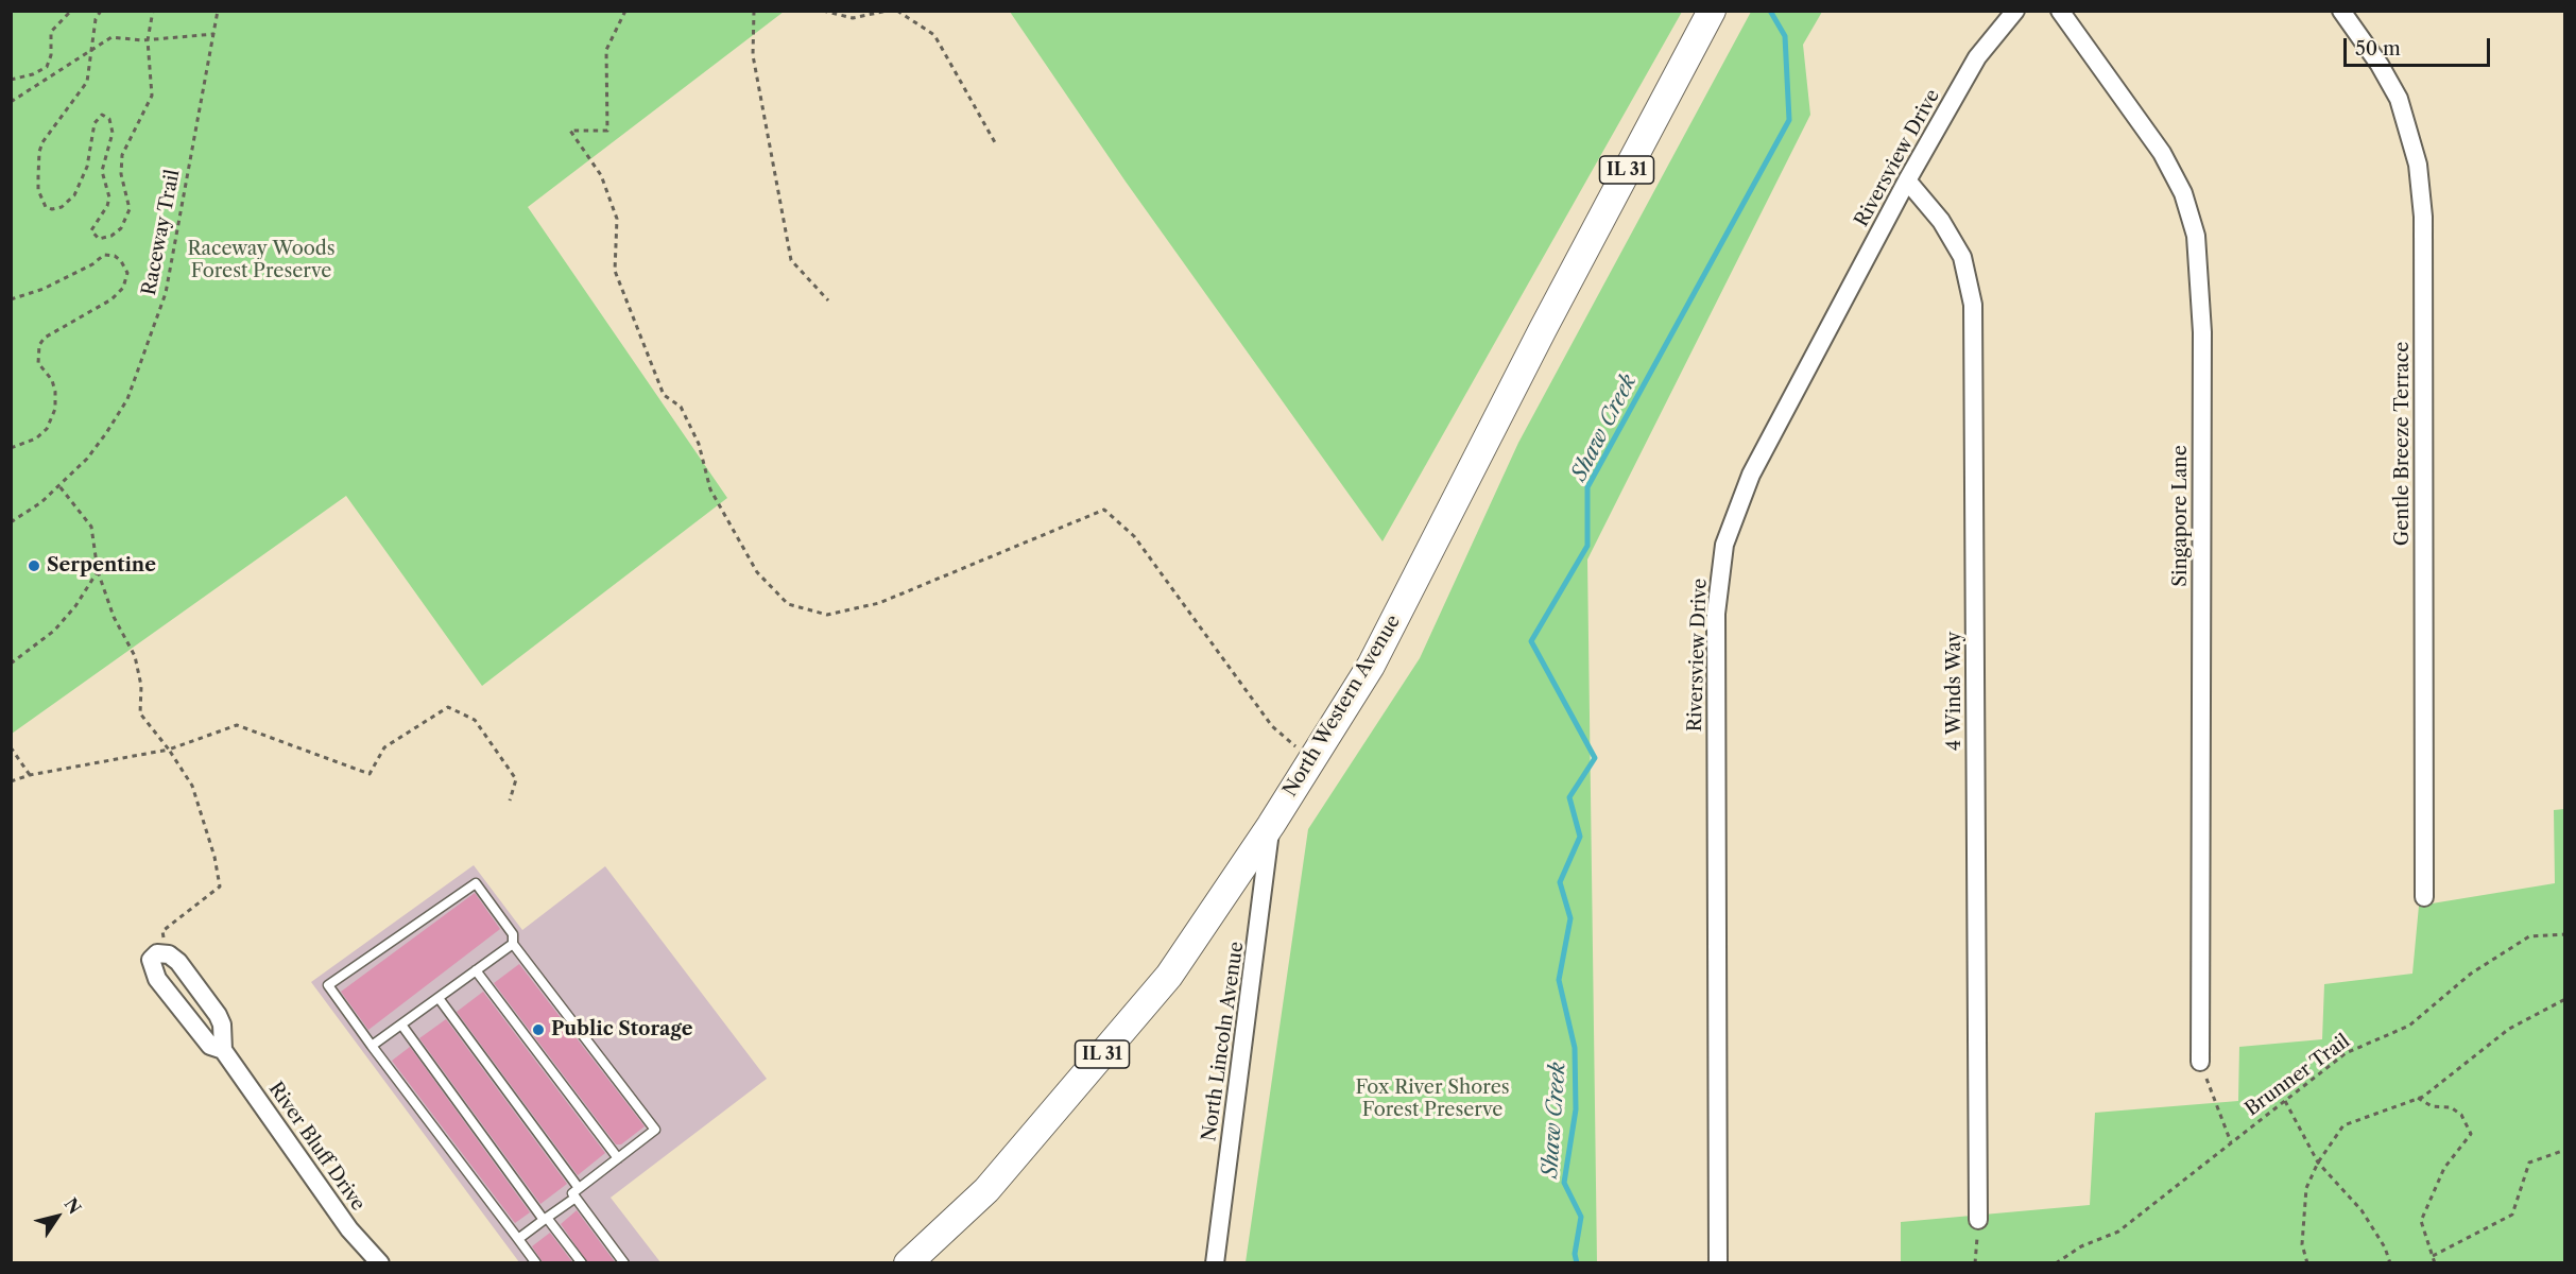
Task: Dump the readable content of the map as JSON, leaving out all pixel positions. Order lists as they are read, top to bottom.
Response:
{
  "streets": {
    "main road": ["IL 31", "North Western Avenue"],
    "street": [
      "Riversview Drive",
      "Gentle Breeze Terrace",
      "Singapore Lane",
      "4 Winds Way",
      "North Lincoln Avenue",
      "River Bluff Drive"
    ],
    "path": ["Raceway Trail", "Brunner Trail"]
  },
  "crossings": [
    ["Riversview Drive", "4 Winds Way"],
    ["North Western Avenue", "North Lincoln Avenue"]
  ],
  "water": ["Shaw Creek"],
  "parks": ["Raceway Woods Forest Preserve", "Fox River Shores Forest Preserve"],
  "places": ["Serpentine", "Public Storage"],
  "scale_bar": "50 m",
  "north": "top right"
}
